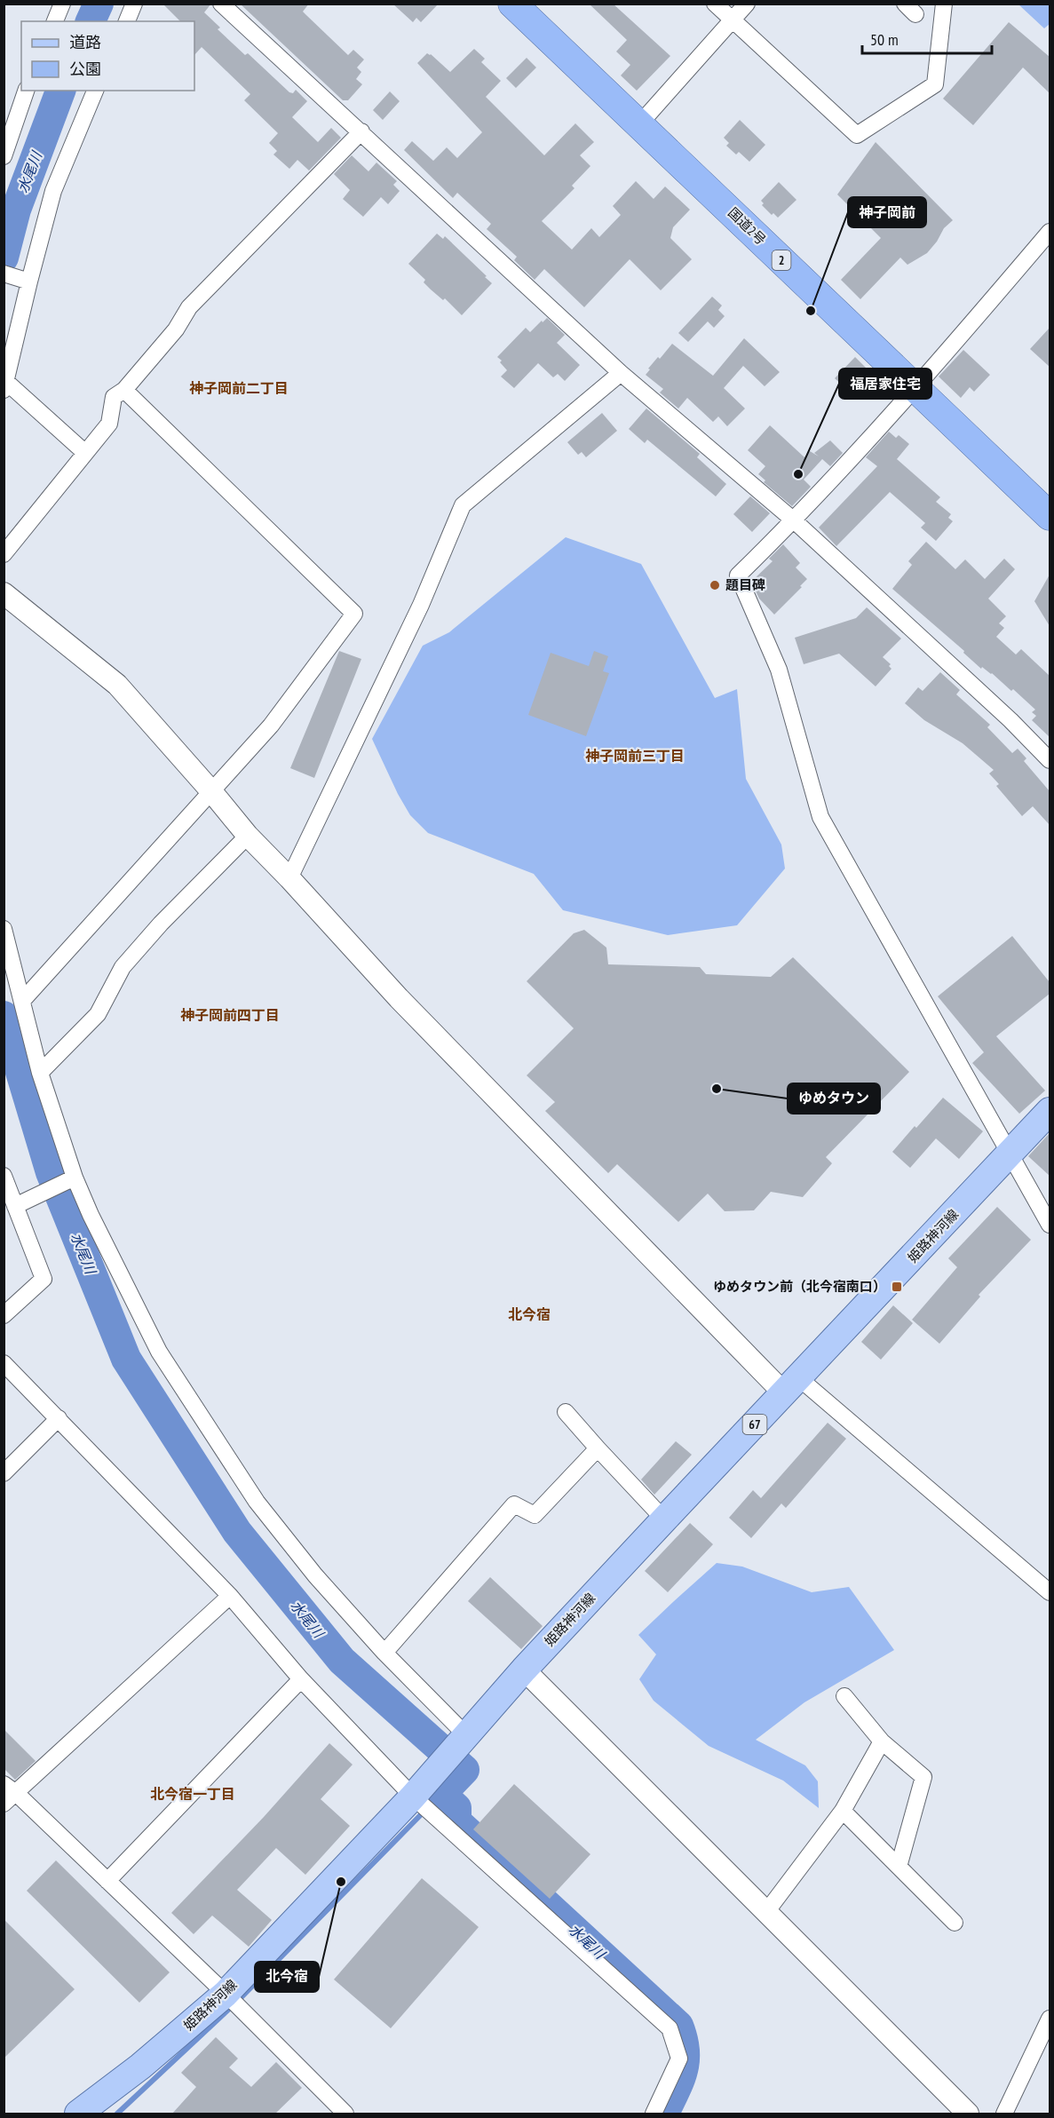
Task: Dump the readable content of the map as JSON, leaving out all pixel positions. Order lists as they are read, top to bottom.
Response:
{
  "streets": {
    "highway": ["国道2号", "2"],
    "main road": ["姫路神河線", "67"]
  },
  "districts": [
    "神子岡前二丁目",
    "神子岡前三丁目",
    "神子岡前四丁目",
    "北今宿",
    "北今宿一丁目"
  ],
  "water": ["水尾川"],
  "places": {
    "other": [
      "神子岡前",
      "福居家住宅",
      "題目碑",
      "ゆめタウン",
      "北今宿"
    ],
    "transit": ["ゆめタウン前（北今宿南口）"]
  },
  "legend": ["道路", "公園"],
  "scale_bar": "50 m"
}
